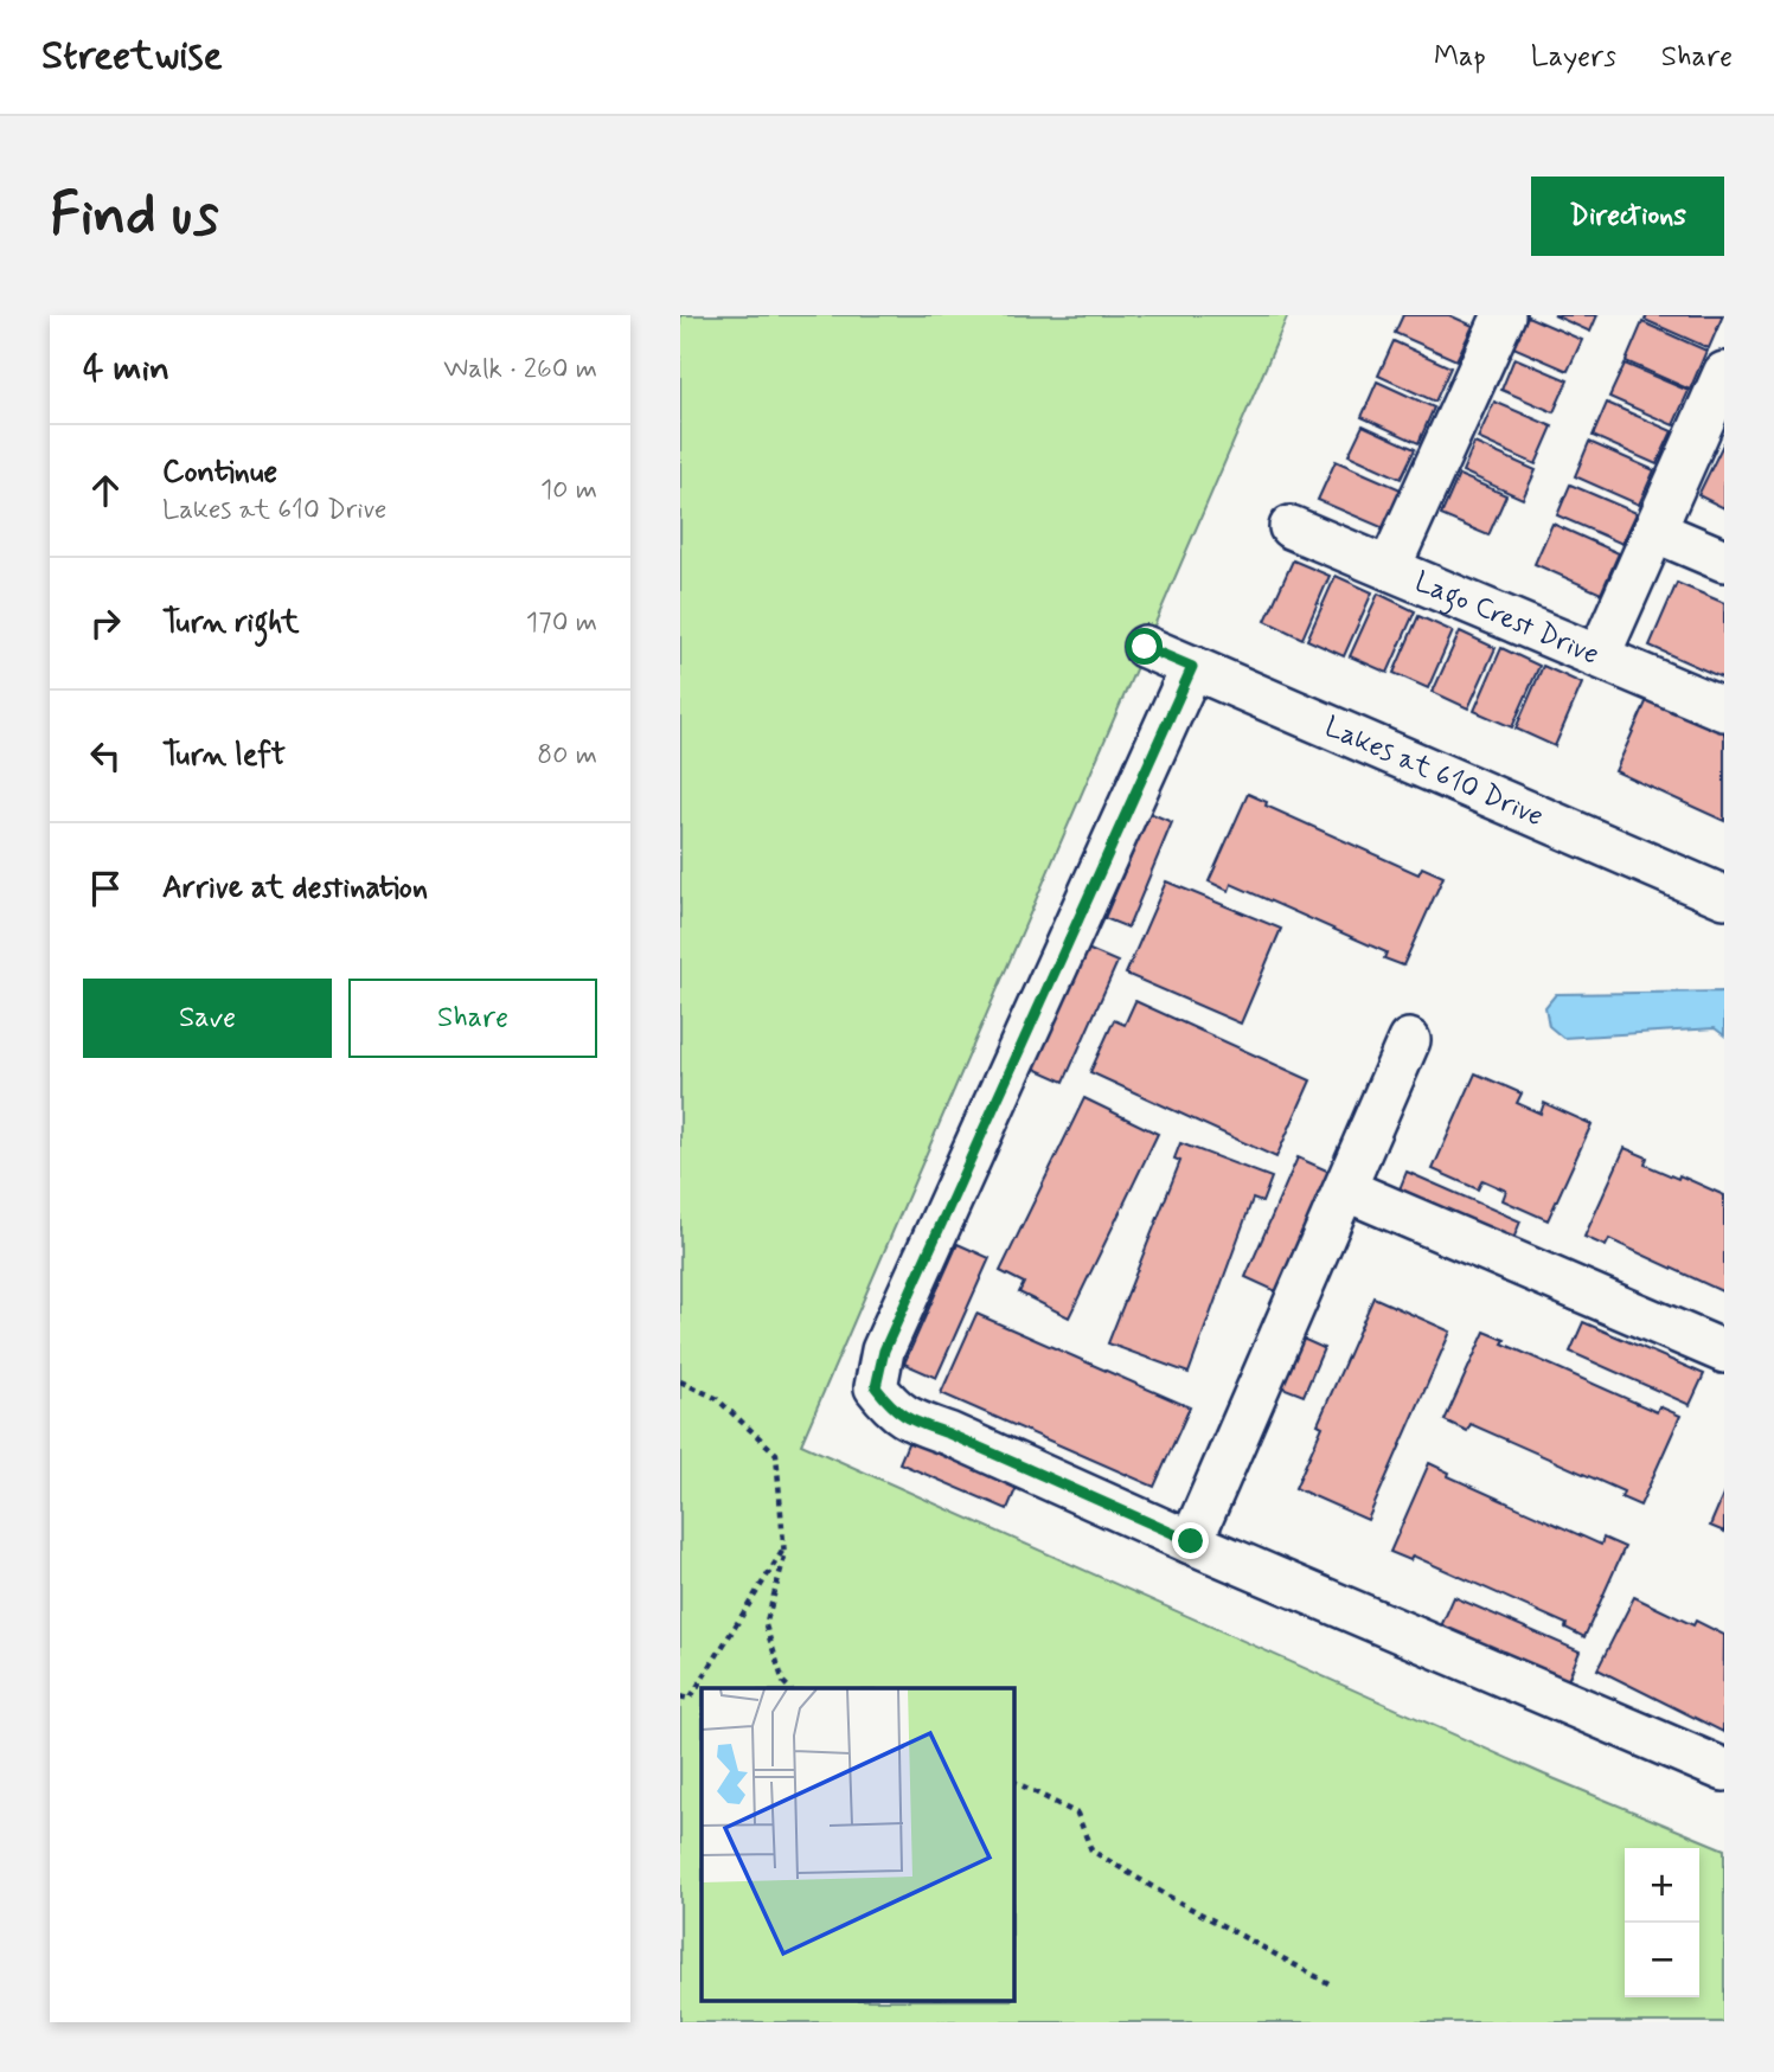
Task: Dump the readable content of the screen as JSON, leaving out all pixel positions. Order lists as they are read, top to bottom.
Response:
{
  "streets": {
    "street": ["Lago Crest Drive", "Lakes at 610 Drive"]
  },
  "page": {
    "header": "Streetwise",
    "nav": ["Map", "Layers", "Share"],
    "buttons": [
      "Directions",
      ["Save", "Share"]
    ],
    "title": "Find us",
    "heading": ["4 min", "Walk · 260 m"],
    "list": [
      ["Continue", "Lakes at 610 Drive", "10 m"],
      ["Turn right", "170 m"],
      ["Turn left", "80 m"],
      "Arrive at destination"
    ],
    "map_buttons": ["+", "−"]
  }
}
